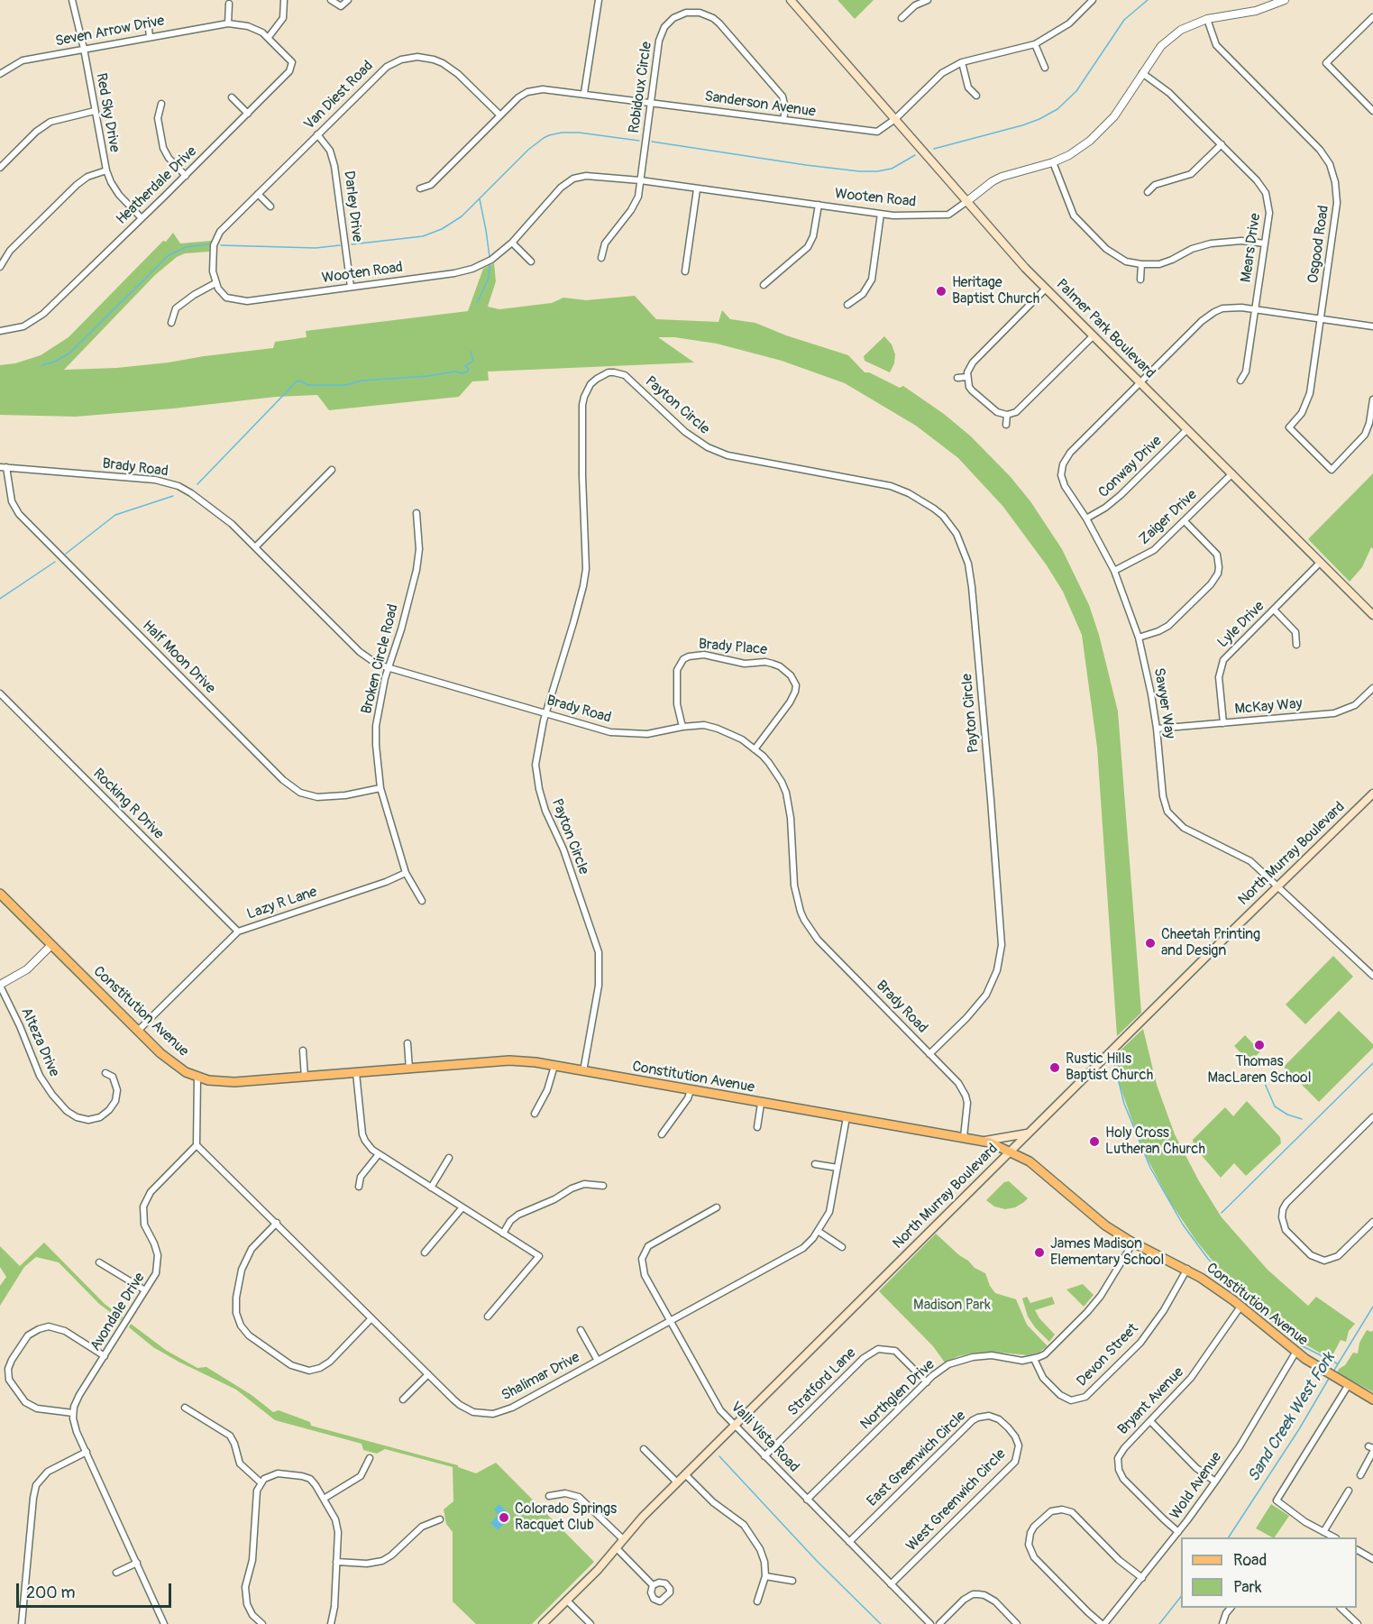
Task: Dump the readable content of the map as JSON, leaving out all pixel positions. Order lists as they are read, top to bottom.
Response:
{
  "streets": {
    "main road": ["Palmer Park Boulevard", "North Murray Boulevard", "Constitution Avenue"],
    "street": [
      "Seven Arrow Drive",
      "Robidoux Circle",
      "Van Diest Road",
      "Sanderson Avenue",
      "Red Sky Drive",
      "Heatherdale Drive",
      "Wooten Road",
      "Darley Drive",
      "Osgood Road",
      "Mears Drive",
      "Payton Circle",
      "Conway Drive",
      "Brady Road",
      "Zaiger Drive",
      "Lyle Drive",
      "Brady Place",
      "Half Moon Drive",
      "Broken Circle Road",
      "Sawyer Way",
      "McKay Way",
      "Rocking R Drive",
      "Lazy R Lane",
      "Alteza Drive",
      "Avondale Drive",
      "Devon Street",
      "Shalimar Drive",
      "Stratford Lane",
      "Northglen Drive",
      "Bryant Avenue",
      "Valli Vista Road",
      "East Greenwich Circle",
      "Wold Avenue",
      "West Greenwich Circle"
    ]
  },
  "crossings": [
    ["Seven Arrow Drive", "Red Sky Drive"],
    ["Seven Arrow Drive", "Heatherdale Drive"],
    ["Robidoux Circle", "Sanderson Avenue"],
    ["Robidoux Circle", "Wooten Road"],
    ["Van Diest Road", "Sanderson Avenue"],
    ["Van Diest Road", "Wooten Road"],
    ["Van Diest Road", "Darley Drive"],
    ["Sanderson Avenue", "Palmer Park Boulevard"],
    ["Red Sky Drive", "Heatherdale Drive"],
    ["Wooten Road", "Darley Drive"],
    ["Wooten Road", "Osgood Road"],
    ["Wooten Road", "Mears Drive"],
    ["Wooten Road", "Palmer Park Boulevard"],
    ["Osgood Road", "Sawyer Way"],
    ["Mears Drive", "Sawyer Way"],
    ["Palmer Park Boulevard", "Conway Drive"],
    ["Palmer Park Boulevard", "Zaiger Drive"],
    ["Palmer Park Boulevard", "Lyle Drive"],
    ["Palmer Park Boulevard", "Sawyer Way"],
    ["Payton Circle", "Brady Road"],
    ["Payton Circle", "Constitution Avenue"],
    ["Conway Drive", "Sawyer Way"],
    ["Brady Road", "Brady Place"],
    ["Brady Road", "Half Moon Drive"],
    ["Brady Road", "Broken Circle Road"],
    ["Brady Road", "Constitution Avenue"],
    ["Zaiger Drive", "Sawyer Way"],
    ["Lyle Drive", "McKay Way"],
    ["Half Moon Drive", "Broken Circle Road"],
    ["Broken Circle Road", "Lazy R Lane"],
    ["Sawyer Way", "McKay Way"],
    ["Sawyer Way", "North Murray Boulevard"],
    ["Rocking R Drive", "Lazy R Lane"],
    ["North Murray Boulevard", "Constitution Avenue"],
    ["North Murray Boulevard", "Valli Vista Road"],
    ["Lazy R Lane", "Constitution Avenue"],
    ["Constitution Avenue", "Devon Street"],
    ["Constitution Avenue", "Shalimar Drive"],
    ["Constitution Avenue", "Bryant Avenue"],
    ["Constitution Avenue", "Wold Avenue"],
    ["Avondale Drive", "Shalimar Drive"],
    ["Devon Street", "Northglen Drive"],
    ["Shalimar Drive", "Valli Vista Road"],
    ["Stratford Lane", "Northglen Drive"],
    ["Stratford Lane", "Valli Vista Road"],
    ["Northglen Drive", "Valli Vista Road"],
    ["Bryant Avenue", "Wold Avenue"],
    ["Valli Vista Road", "East Greenwich Circle"],
    ["Valli Vista Road", "West Greenwich Circle"],
    ["East Greenwich Circle", "West Greenwich Circle"]
  ],
  "water": ["Sand Creek West Fork"],
  "parks": ["Madison Park"],
  "places": [
    "Heritage Baptist Church",
    "Cheetah Printing and Design",
    "Thomas MacLaren School",
    "Rustic Hills Baptist Church",
    "Holy Cross Lutheran Church",
    "James Madison Elementary School",
    "Colorado Springs Racquet Club"
  ],
  "legend": ["Road", "Park"],
  "scale_bar": "200 m"
}
